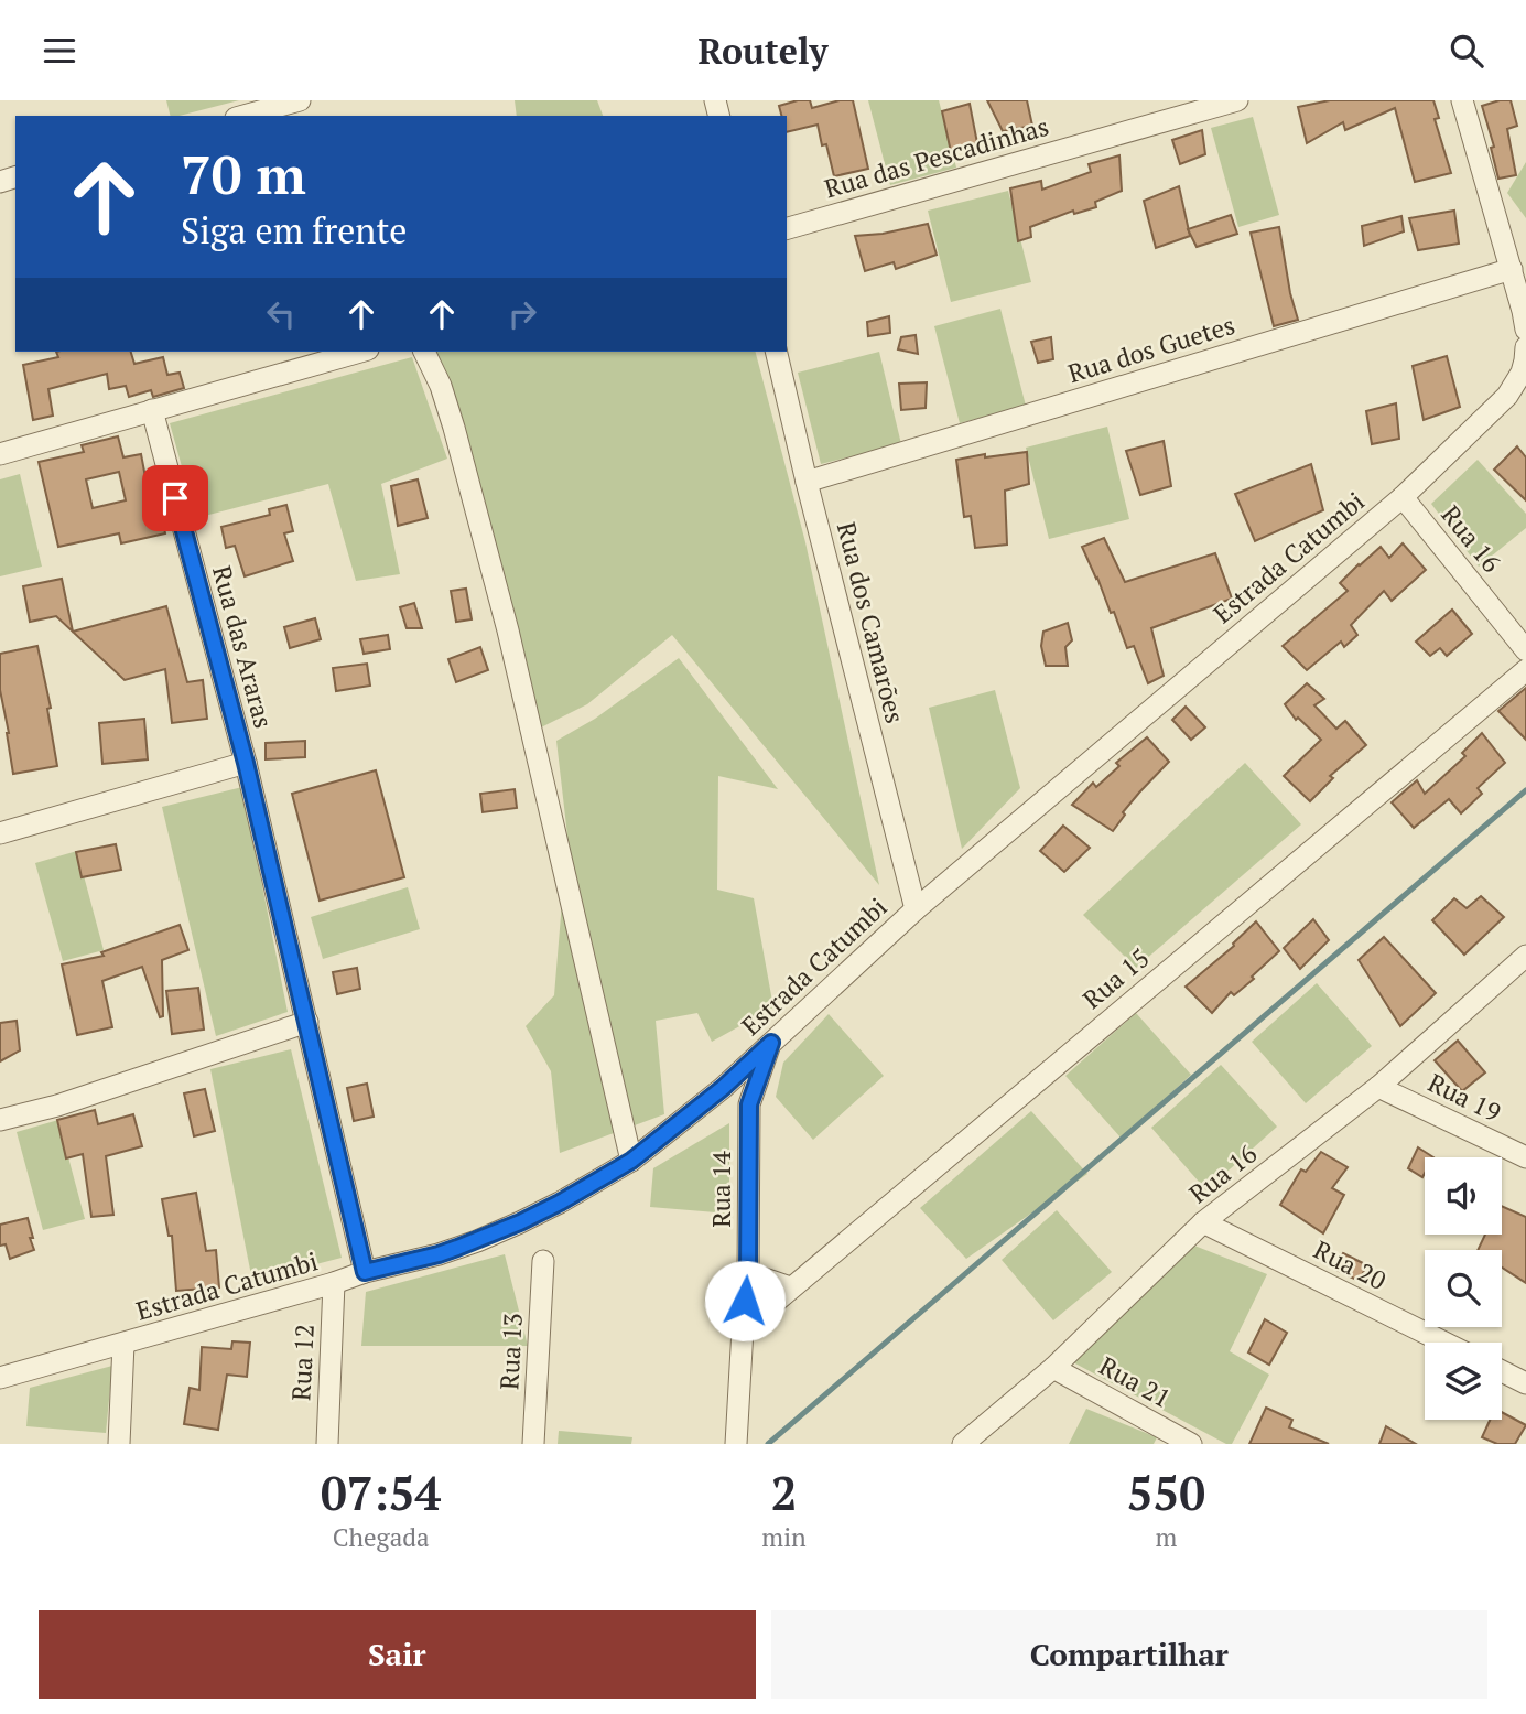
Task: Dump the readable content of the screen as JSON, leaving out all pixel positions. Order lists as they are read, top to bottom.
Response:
{
  "streets": {
    "street": [
      "Rua das Pescadinhas",
      "Rua dos Guetes",
      "Rua 16",
      "Estrada Catumbi",
      "Rua dos Camarões",
      "Rua das Araras",
      "Rua 15",
      "Rua 19",
      "Rua 14",
      "Rua 20",
      "Rua 13",
      "Rua 12",
      "Rua 21"
    ]
  },
  "crossings": [
    ["Rua dos Guetes", "Rua dos Camarões"],
    ["Rua 16", "Estrada Catumbi"],
    ["Rua 16", "Rua 19"],
    ["Rua 16", "Rua 20"],
    ["Rua 16", "Rua 21"],
    ["Estrada Catumbi", "Rua dos Camarões"],
    ["Estrada Catumbi", "Rua das Araras"],
    ["Estrada Catumbi", "Rua 14"],
    ["Estrada Catumbi", "Rua 12"],
    ["Rua 15", "Rua 14"]
  ],
  "page": {
    "header": "Routely",
    "turn": ["70 m", "Siga em frente"],
    "eta": [
      "07:54",
      "Chegada",
      "2",
      "min",
      "550",
      "m"
    ],
    "buttons": ["Sair", "Compartilhar"]
  }
}
